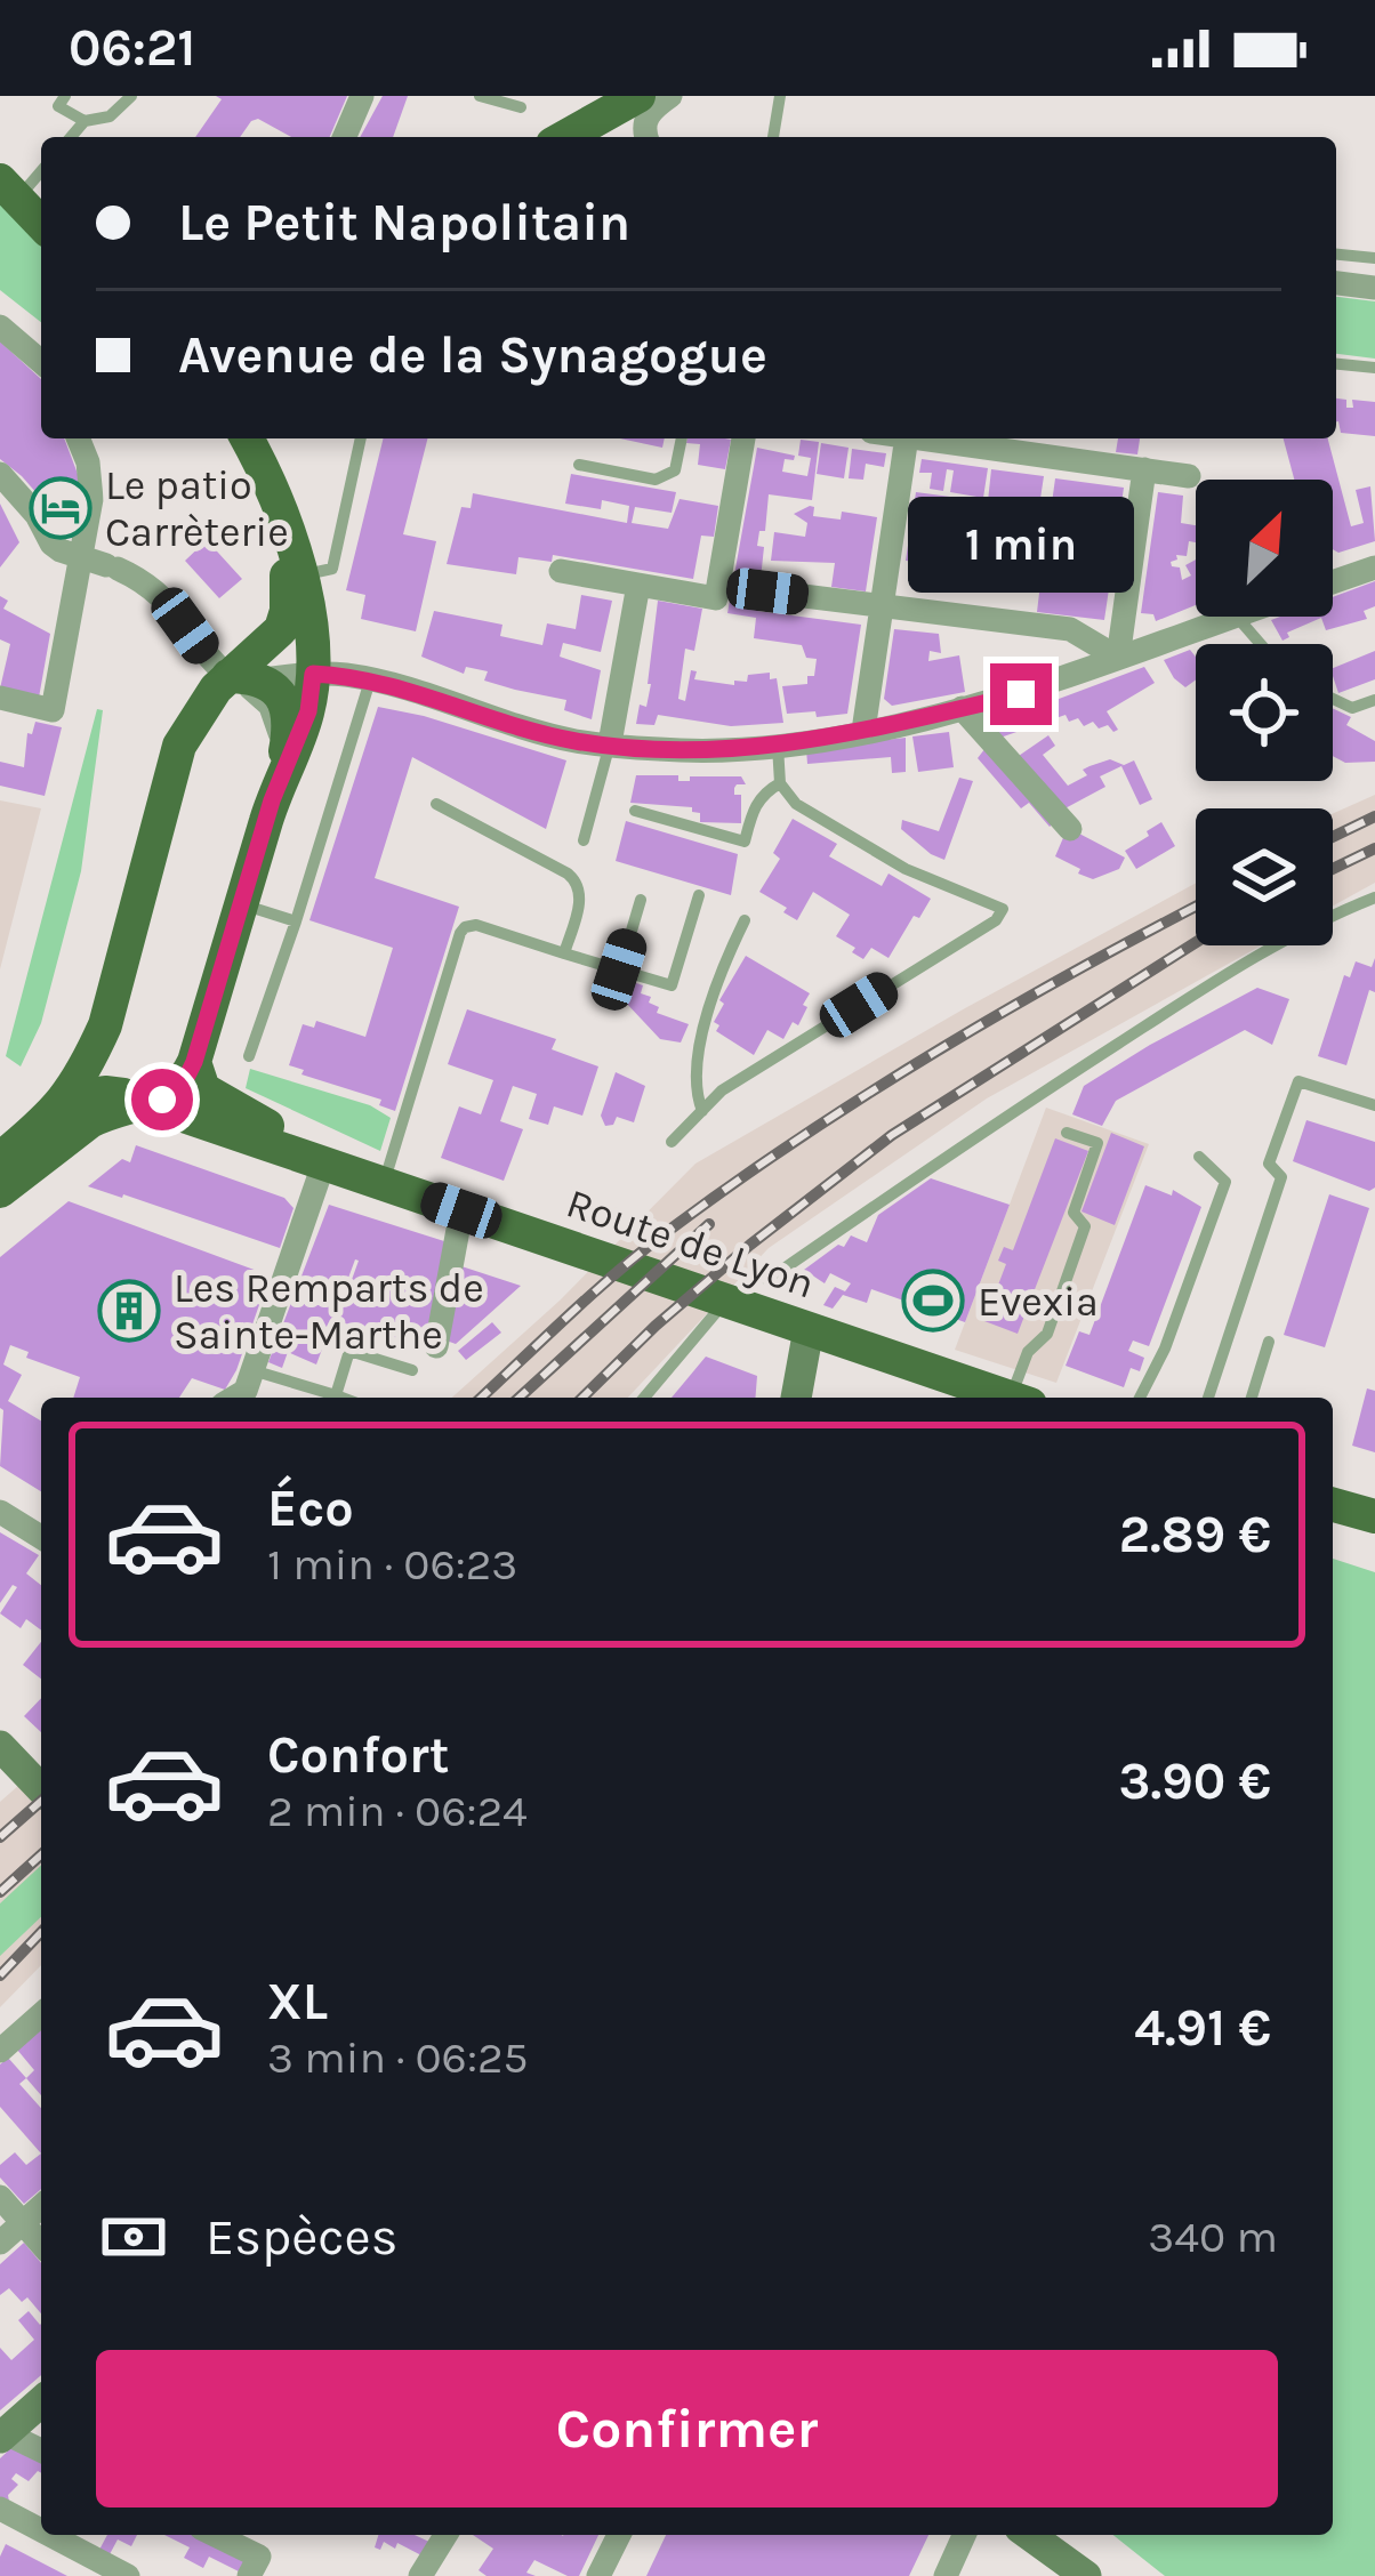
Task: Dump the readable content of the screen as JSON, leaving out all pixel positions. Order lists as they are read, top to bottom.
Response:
{
  "streets": {
    "main road": ["Route de Lyon"]
  },
  "places": {
    "hotel": ["Le patio Carrèterie"],
    "sports": ["Evexia"],
    "building": ["Les Remparts de Sainte-Marthe"]
  },
  "north": "top right",
  "page": {
    "status": "06:21",
    "banner": ["Le Petit Napolitain", "Avenue de la Synagogue"],
    "bubble": "1 min",
    "list": [
      {
        "name": "Éco",
        "note": "1 min · 06:23",
        "value": "2.89 €"
      },
      {
        "name": "Confort",
        "note": "2 min · 06:24",
        "value": "3.90 €"
      },
      {
        "name": "XL",
        "note": "3 min · 06:25",
        "value": "4.91 €"
      }
    ],
    "pay": ["Espèces", "340 m"],
    "buttons": "Confirmer"
  }
}
